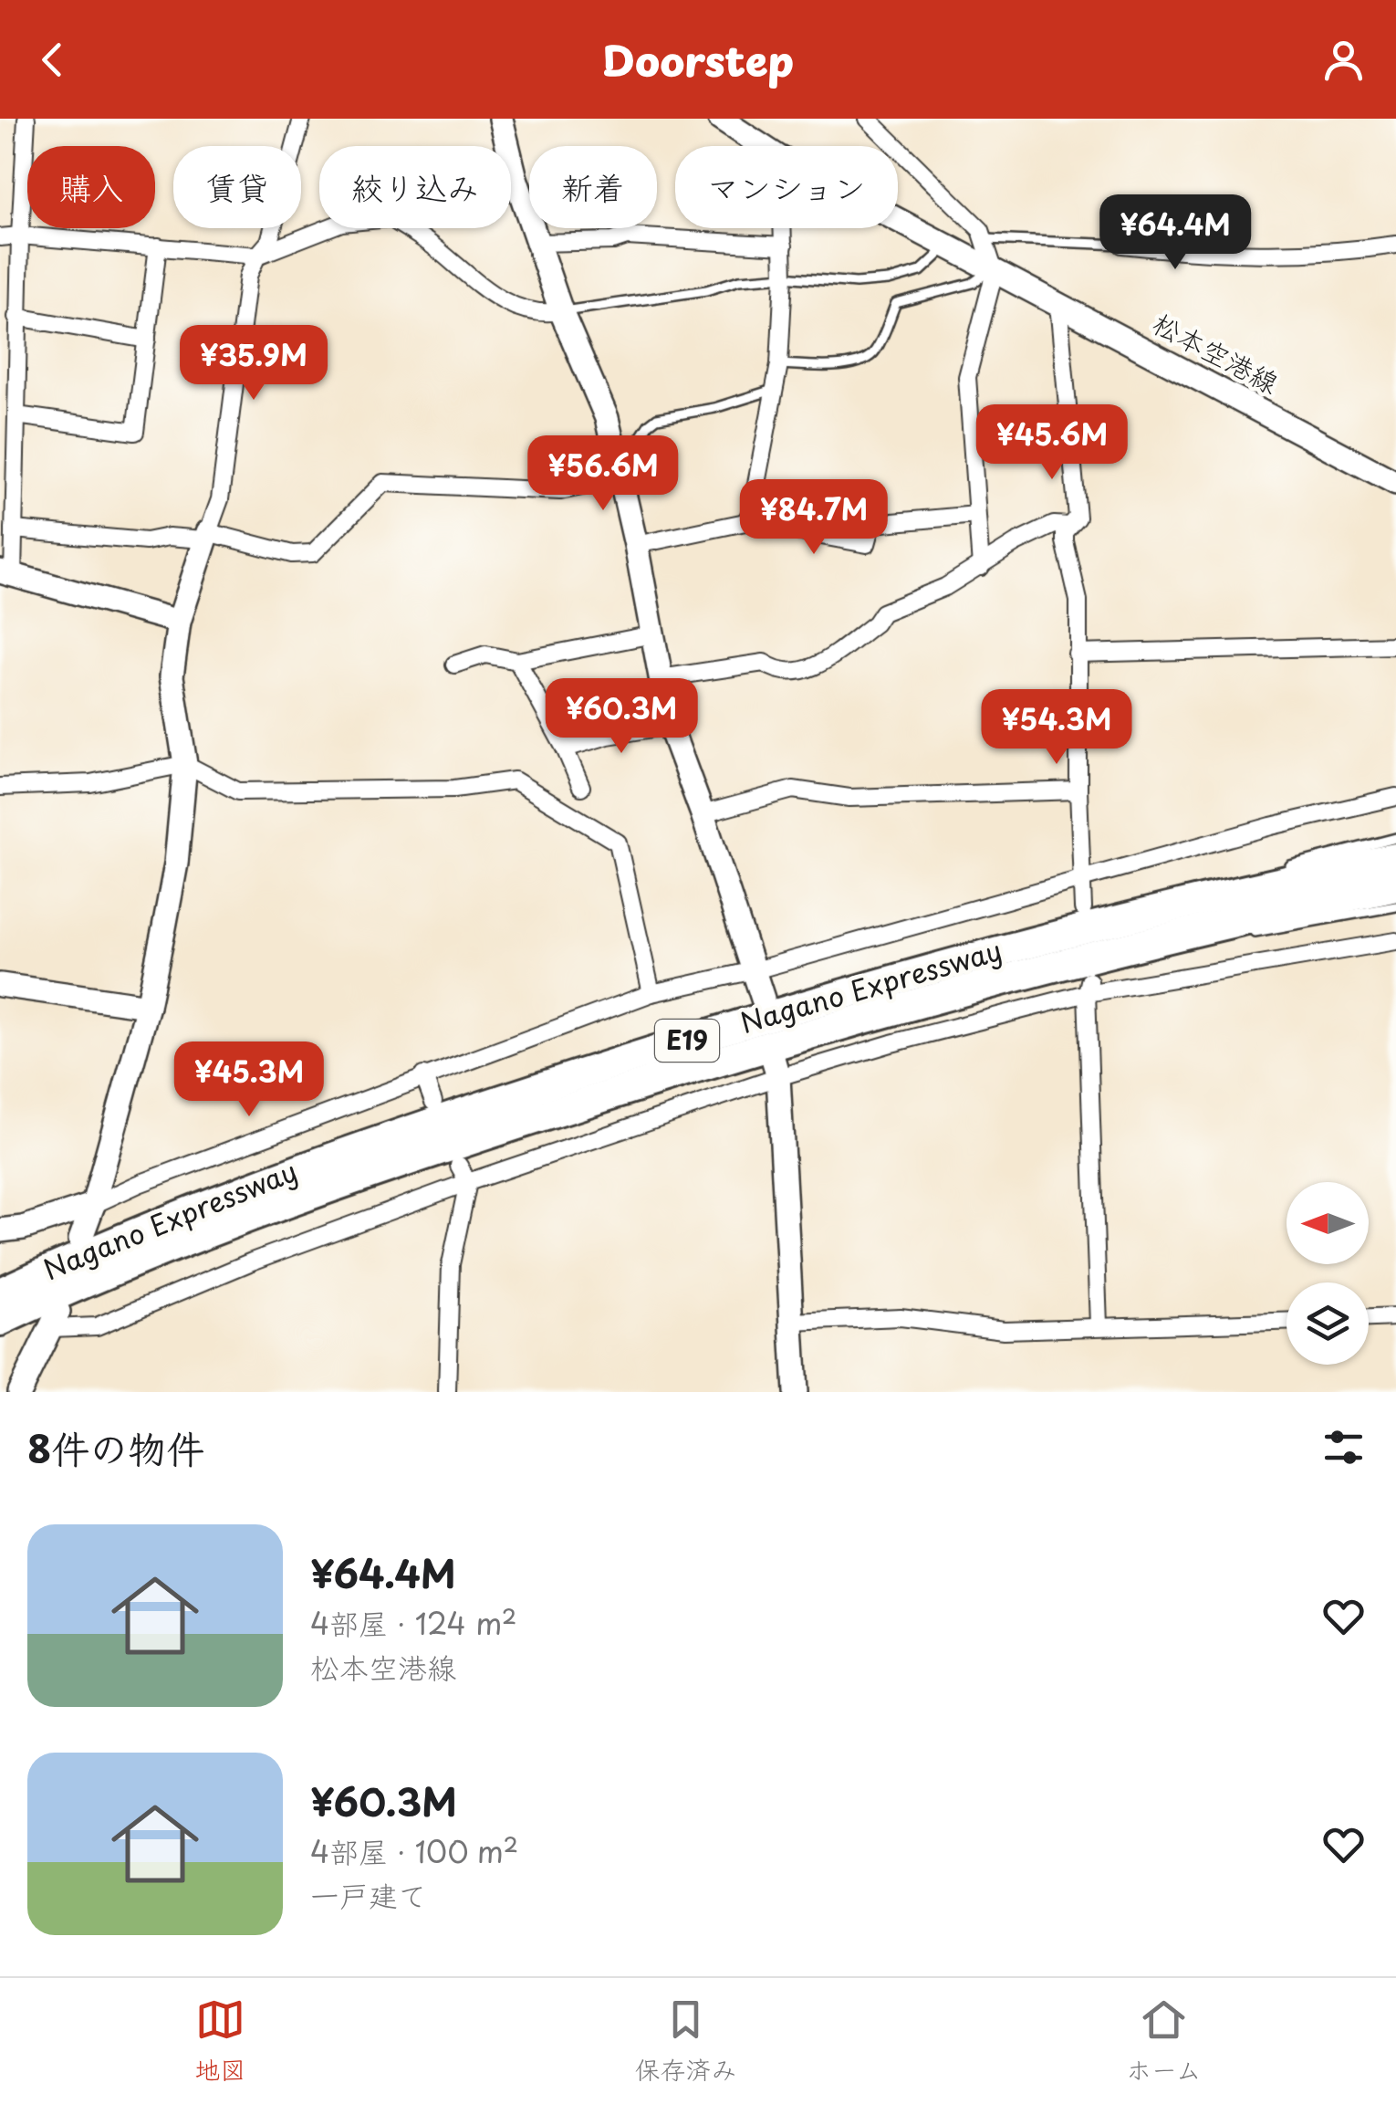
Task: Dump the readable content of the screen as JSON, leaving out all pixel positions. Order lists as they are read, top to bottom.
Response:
{
  "streets": {
    "highway": ["Nagano Expressway", "E19"],
    "street": ["松本空港線"]
  },
  "north": "left",
  "page": {
    "header": "Doorstep",
    "chip": [
      "購入",
      "賃貸",
      "絞り込み",
      "新着",
      "マンション"
    ],
    "price": [
      "¥64.4M",
      "¥35.9M",
      "¥45.6M",
      "¥56.6M",
      "¥84.7M",
      "¥60.3M",
      "¥54.3M",
      "¥45.3M"
    ],
    "heading": "8件の物件",
    "list": [
      {
        "name": "¥64.4M",
        "note": "4部屋 · 124 m² · 松本空港線"
      },
      {
        "name": "¥60.3M",
        "note": "4部屋 · 100 m² · 一戸建て"
      }
    ],
    "tabs": ["地図", "保存済み", "ホーム"]
  }
}
